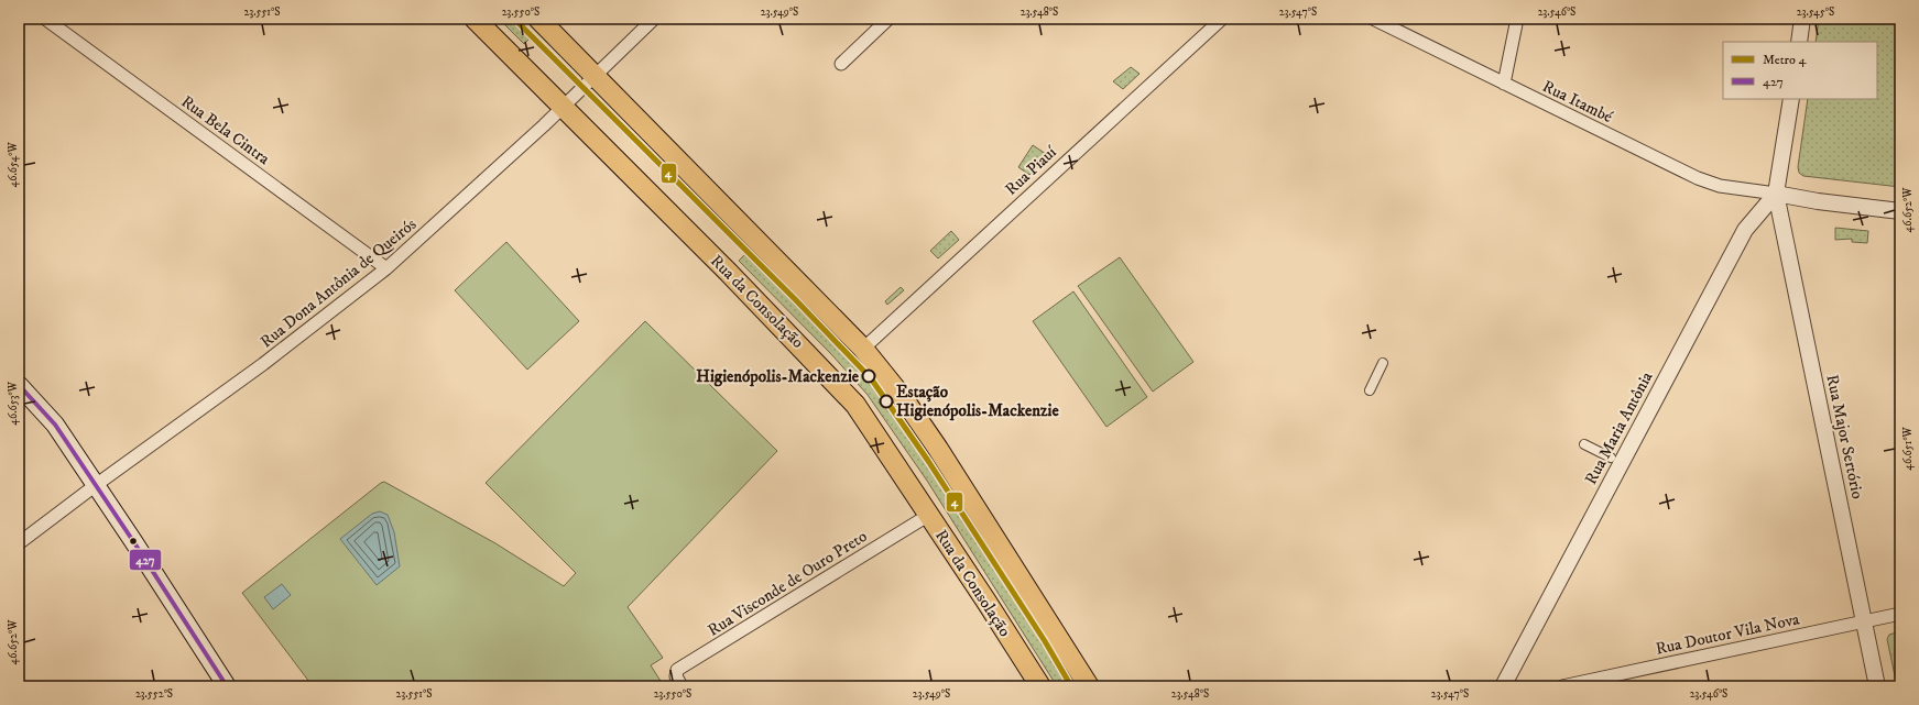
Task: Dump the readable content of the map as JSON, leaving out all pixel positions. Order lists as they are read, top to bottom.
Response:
{
  "streets": {
    "main road": ["Rua da Consolação"],
    "street": [
      "Rua Itambé",
      "Rua Bela Cintra",
      "Rua Piauí",
      "Rua Dona Antônia de Queirós",
      "Rua Maria Antônia",
      "Rua Major Sertório",
      "Rua Visconde de Ouro Preto",
      "Rua Doutor Vila Nova"
    ]
  },
  "crossings": [
    ["Rua Itambé", "Rua Maria Antônia"],
    ["Rua Itambé", "Rua Major Sertório"],
    ["Rua Bela Cintra", "Rua Dona Antônia de Queirós"],
    ["Rua Dona Antônia de Queirós", "Rua da Consolação"],
    ["Rua da Consolação", "Rua Visconde de Ouro Preto"],
    ["Rua Maria Antônia", "Rua Major Sertório"],
    ["Rua Major Sertório", "Rua Doutor Vila Nova"]
  ],
  "places": ["Higienópolis-Mackenzie", "Estação Higienópolis-Mackenzie"],
  "lines": ["metro line 4", "transit line 427"],
  "legend": ["Metro 4", "427"],
  "coordinates": [
    "23.551°S",
    "23.550°S",
    "23.549°S",
    "23.548°S",
    "23.547°S",
    "23.546°S",
    "23.545°S",
    "46.654°W",
    "46.652°W",
    "46.653°W",
    "46.651°W",
    "23.552°S"
  ]
}
